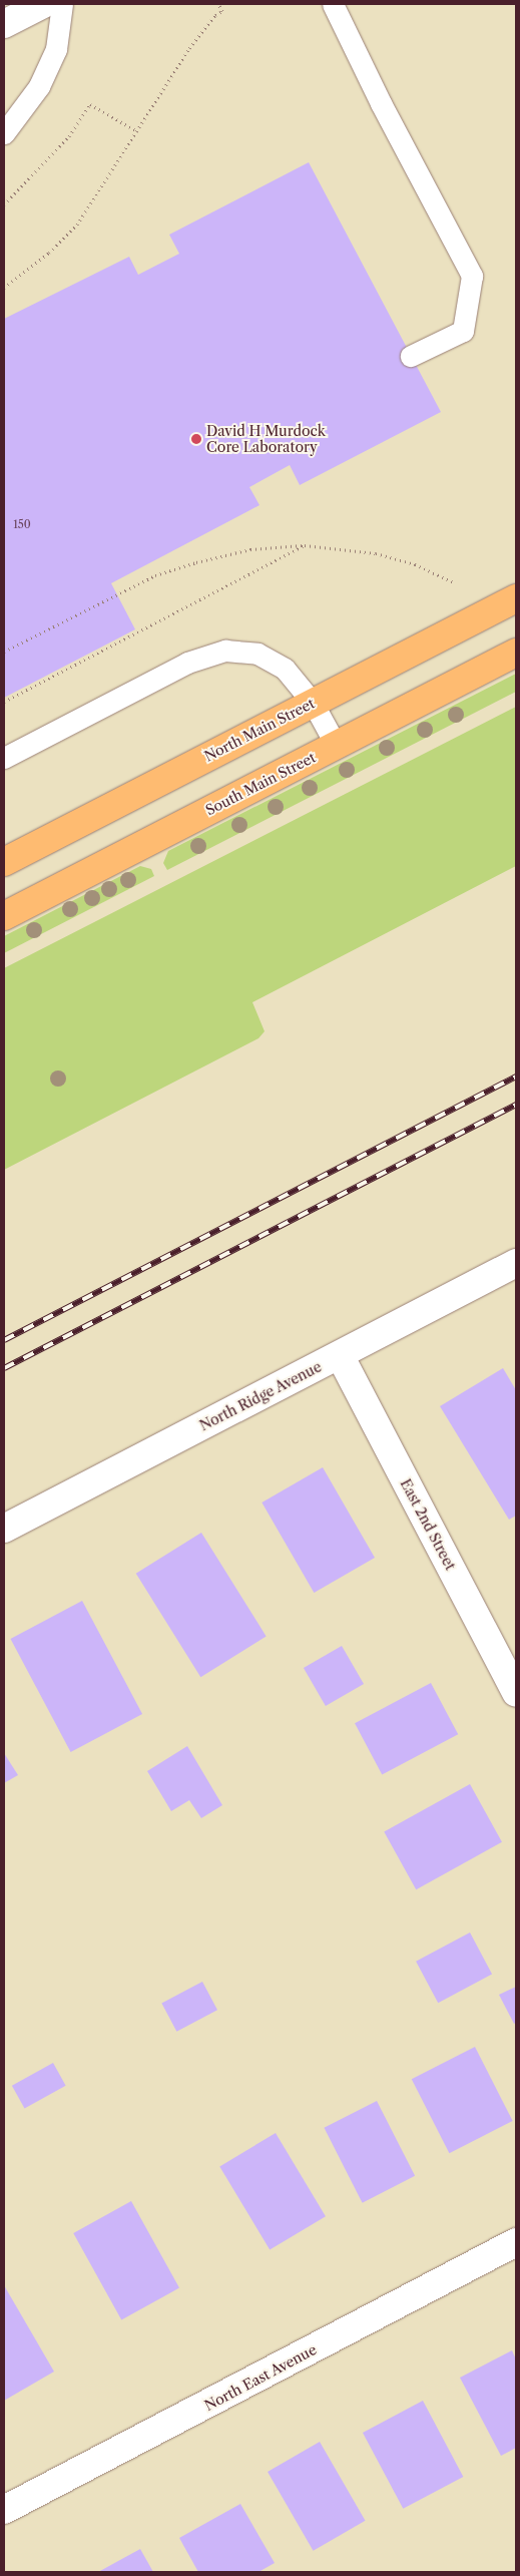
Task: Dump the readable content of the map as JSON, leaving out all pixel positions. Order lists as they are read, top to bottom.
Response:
{
  "streets": {
    "main road": ["North Main Street", "South Main Street"],
    "street": ["North Ridge Avenue", "East 2nd Street", "North East Avenue"]
  },
  "crossings": [
    ["North Ridge Avenue", "East 2nd Street"]
  ],
  "places": ["David H Murdock Core Laboratory"],
  "house_numbers": ["150"]
}
